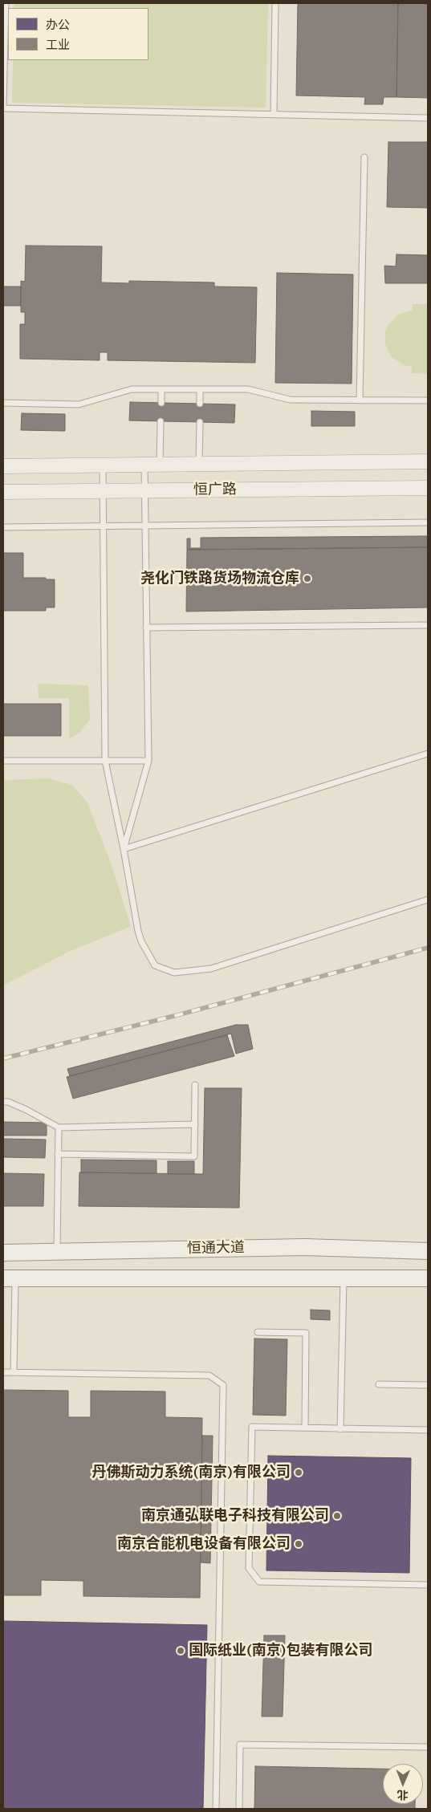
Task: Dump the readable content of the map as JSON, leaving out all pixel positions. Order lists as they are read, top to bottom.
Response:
{
  "streets": {
    "main road": ["恒通大道"],
    "street": ["恒广路"]
  },
  "places": [
    "尧化门铁路货场物流仓库",
    "丹佛斯动力系统(南京)有限公司",
    "南京通弘联电子科技有限公司",
    "南京合能机电设备有限公司",
    "国际纸业(南京)包装有限公司"
  ],
  "legend": ["办公", "工业"],
  "north": "bottom"
}
